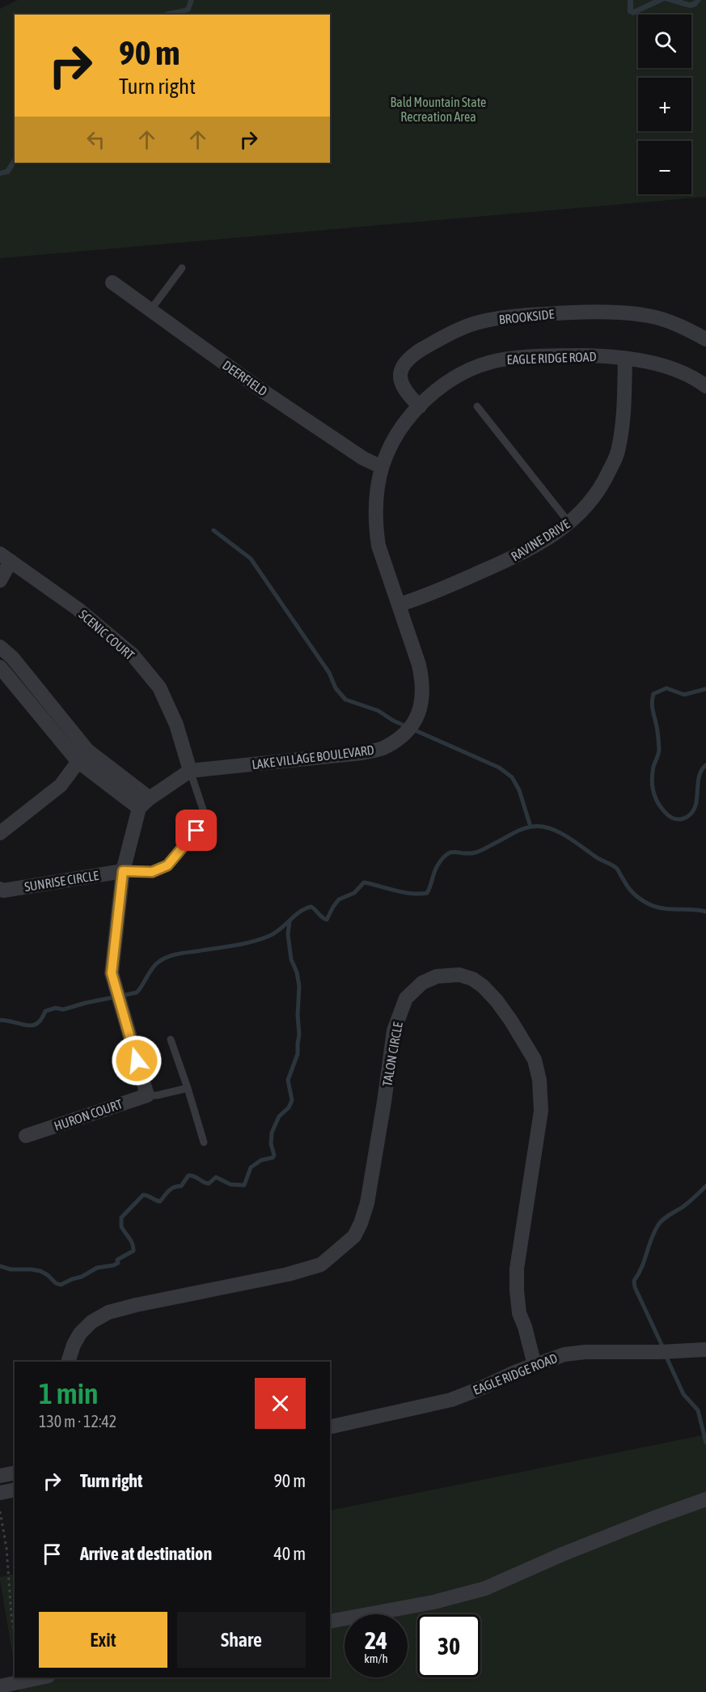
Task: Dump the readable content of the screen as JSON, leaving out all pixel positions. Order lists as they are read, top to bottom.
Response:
{
  "streets": {
    "street": [
      "BROOKSIDE",
      "EAGLE RIDGE ROAD",
      "DEERFIELD",
      "RAVINE DRIVE",
      "SCENIC COURT",
      "LAKE VILLAGE BOULEVARD",
      "SUNRISE CIRCLE",
      "TALON CIRCLE",
      "HURON COURT"
    ]
  },
  "crossings": [
    ["BROOKSIDE", "EAGLE RIDGE ROAD"],
    ["EAGLE RIDGE ROAD", "DEERFIELD"],
    ["EAGLE RIDGE ROAD", "RAVINE DRIVE"],
    ["EAGLE RIDGE ROAD", "LAKE VILLAGE BOULEVARD"],
    ["EAGLE RIDGE ROAD", "TALON CIRCLE"],
    ["RAVINE DRIVE", "LAKE VILLAGE BOULEVARD"],
    ["SCENIC COURT", "LAKE VILLAGE BOULEVARD"]
  ],
  "parks": ["Bald Mountain State Recreation Area"],
  "page": {
    "map_buttons": ["+", "−"],
    "turn": ["90 m", "Turn right"],
    "heading": ["1 min", "130 m · 12:42"],
    "list": [
      {
        "name": "Turn right",
        "value": "90 m"
      },
      {
        "name": "Arrive at destination",
        "value": "40 m"
      }
    ],
    "buttons": ["Exit", "Share"],
    "speed": "24 km/h",
    "limit": "30"
  }
}
